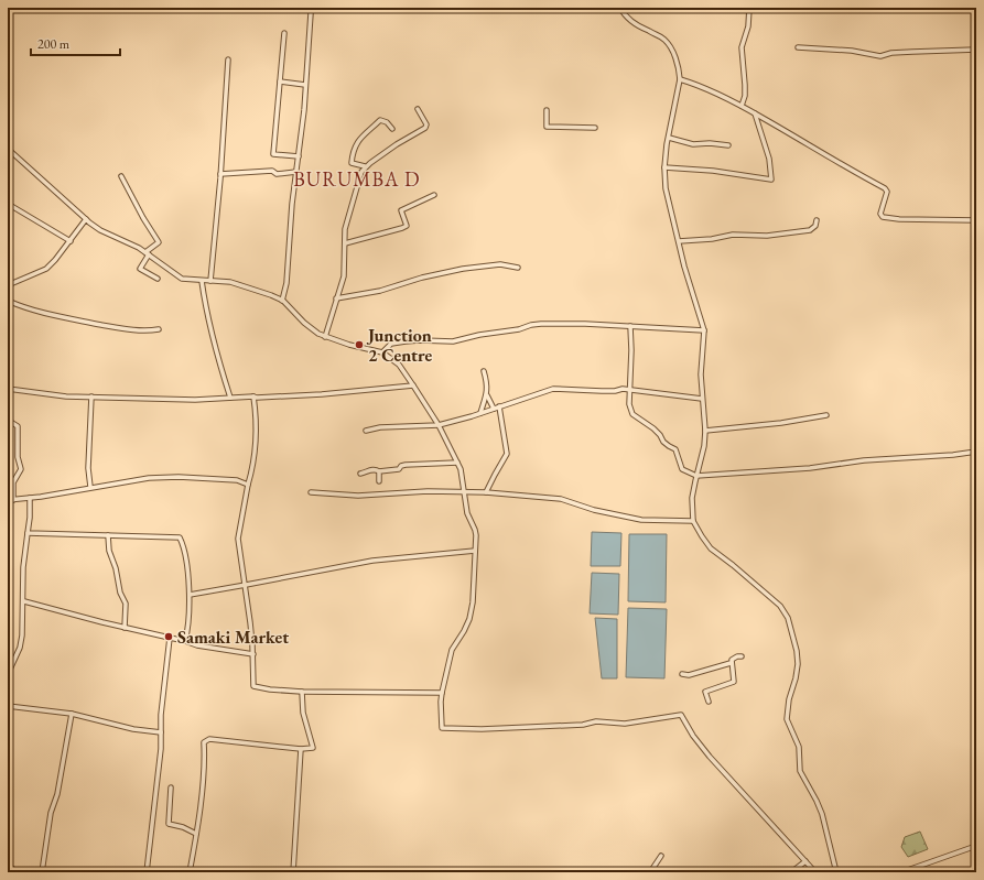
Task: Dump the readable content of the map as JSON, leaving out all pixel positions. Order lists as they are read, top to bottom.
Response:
{
  "districts": ["BURUMBA D"],
  "places": ["Junction 2 Centre", "Samaki Market"],
  "scale_bar": "200 m"
}
